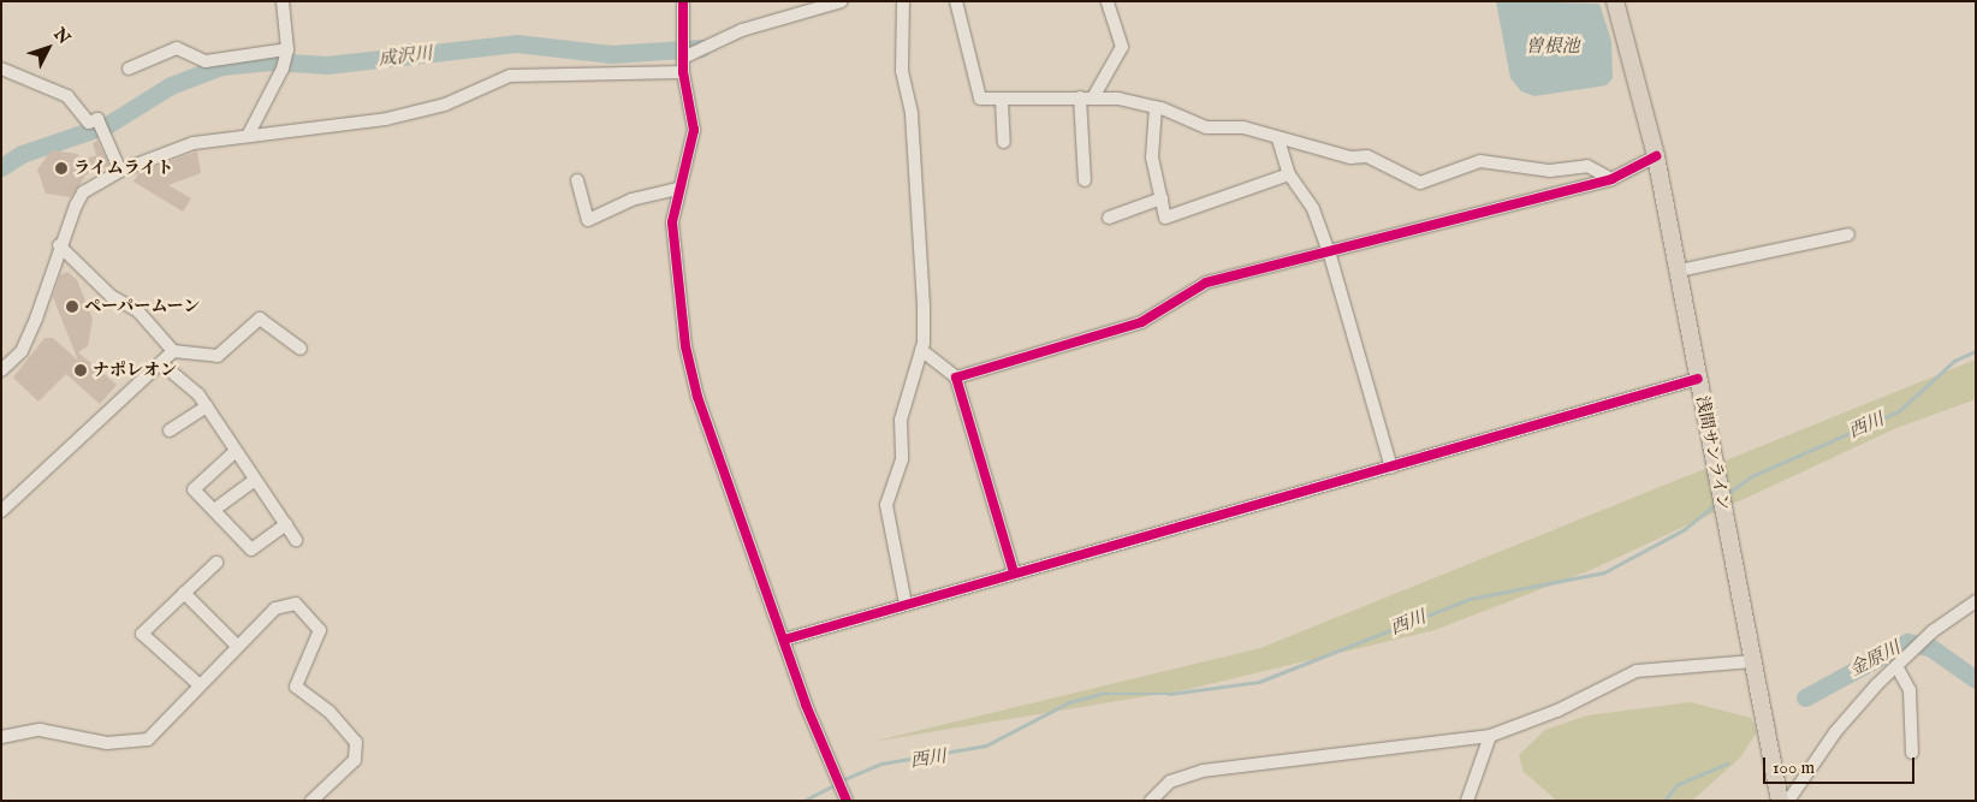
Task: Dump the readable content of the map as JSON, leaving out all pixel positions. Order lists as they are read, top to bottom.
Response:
{
  "streets": {
    "main road": ["浅間サンライン"]
  },
  "water": [
    "曽根池",
    "成沢川",
    "西川",
    "金原川"
  ],
  "places": ["ライムライト", "ペーパームーン", "ナポレオン"],
  "scale_bar": "100 m",
  "north": "top right"
}
